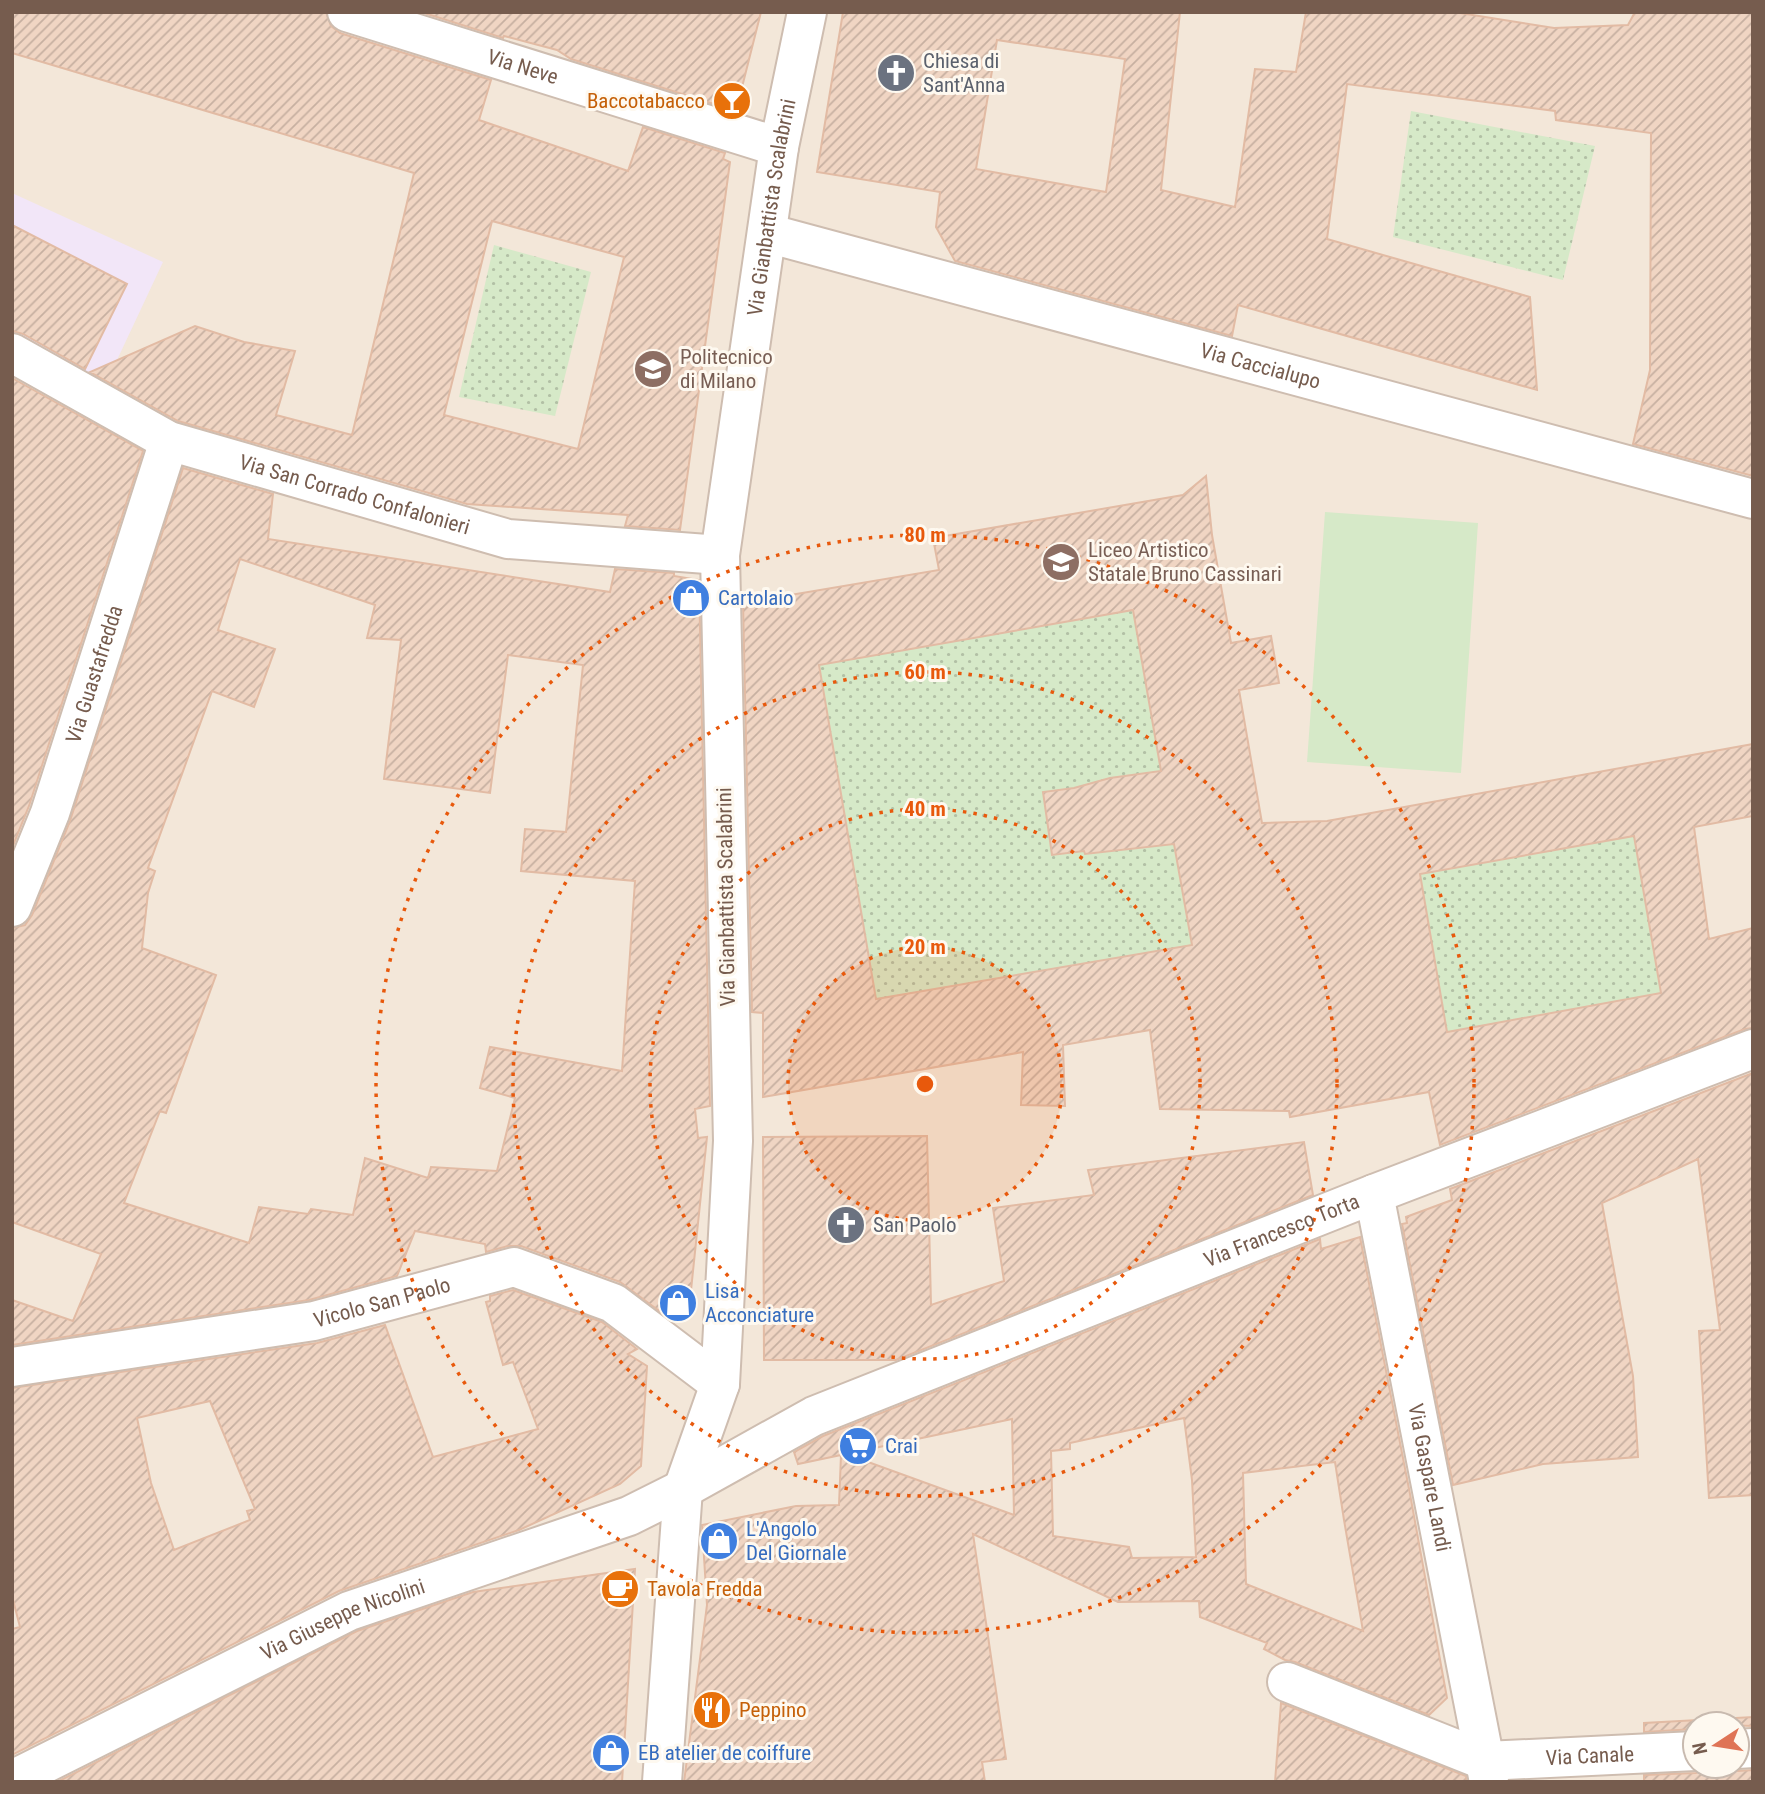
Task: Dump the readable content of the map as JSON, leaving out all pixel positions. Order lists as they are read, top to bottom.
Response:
{
  "streets": {
    "street": [
      "Via Neve",
      "Via Gianbattista Scalabrini",
      "Via Caccialupo",
      "Via San Corrado Confalonieri",
      "Via Guastafredda",
      "Via Francesco Torta",
      "Vicolo San Paolo",
      "Via Gaspare Landi",
      "Via Giuseppe Nicolini",
      "Via Canale"
    ]
  },
  "crossings": [
    ["Via Neve", "Via Gianbattista Scalabrini"],
    ["Via Gianbattista Scalabrini", "Via Caccialupo"],
    ["Via Gianbattista Scalabrini", "Via San Corrado Confalonieri"],
    ["Via Gianbattista Scalabrini", "Via Francesco Torta"],
    ["Via Gianbattista Scalabrini", "Vicolo San Paolo"],
    ["Via Gianbattista Scalabrini", "Via Giuseppe Nicolini"],
    ["Via San Corrado Confalonieri", "Via Guastafredda"],
    ["Via Francesco Torta", "Via Gaspare Landi"],
    ["Via Francesco Torta", "Via Giuseppe Nicolini"],
    ["Via Gaspare Landi", "Via Canale"]
  ],
  "places": {
    "church": ["Chiesa di Sant'Anna", "San Paolo"],
    "bar": ["Baccotabacco"],
    "school or university": ["Politecnico di Milano", "Liceo Artistico Statale Bruno Cassinari"],
    "shop": [
      "Cartolaio",
      "Lisa Acconciature",
      "L'Angolo Del Giornale",
      "EB atelier de coiffure"
    ],
    "supermarket": ["Crai"],
    "cafe": ["Tavola Fredda"],
    "restaurant": ["Peppino"]
  },
  "north": "left",
  "rings": [
    "80 m",
    "60 m",
    "40 m",
    "20 m"
  ]
}
